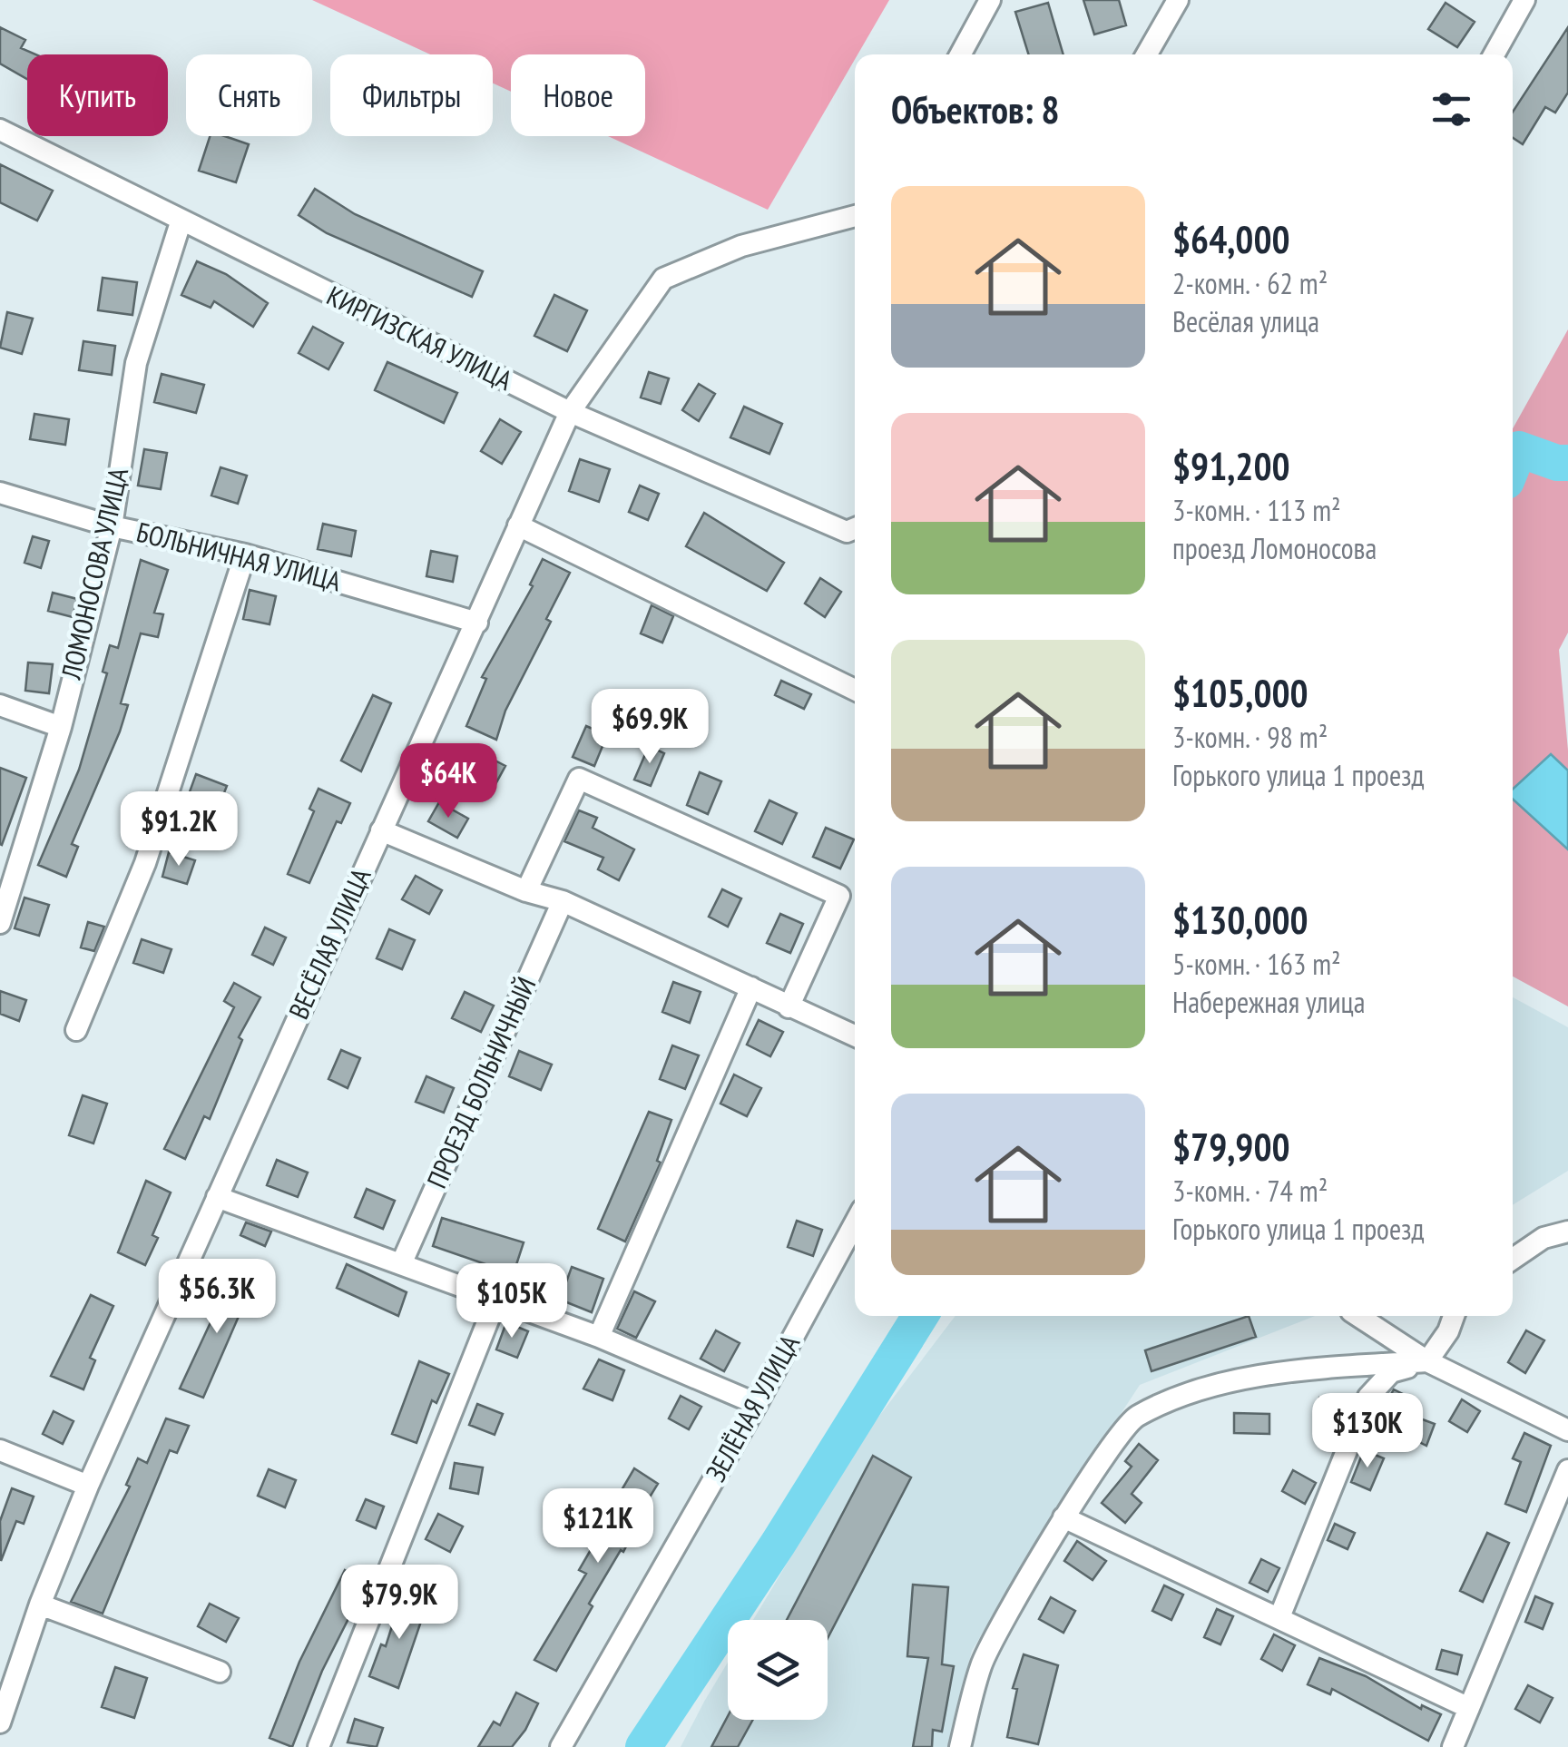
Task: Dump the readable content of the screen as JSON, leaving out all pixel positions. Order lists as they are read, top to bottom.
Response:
{
  "streets": {
    "street": [
      "КИРГИЗСКАЯ УЛИЦА",
      "БОЛЬНИЧНАЯ УЛИЦА",
      "ЛОМОНОСОВА УЛИЦА",
      "ВЕСЁЛАЯ УЛИЦА",
      "ПРОЕЗД БОЛЬНИЧНЫЙ",
      "ЗЕЛЁНАЯ УЛИЦА"
    ]
  },
  "crossings": [
    ["КИРГИЗСКАЯ УЛИЦА", "ЛОМОНОСОВА УЛИЦА"],
    ["КИРГИЗСКАЯ УЛИЦА", "ВЕСЁЛАЯ УЛИЦА"],
    ["БОЛЬНИЧНАЯ УЛИЦА", "ЛОМОНОСОВА УЛИЦА"],
    ["БОЛЬНИЧНАЯ УЛИЦА", "ВЕСЁЛАЯ УЛИЦА"]
  ],
  "page": {
    "chip": [
      "Купить",
      "Снять",
      "Фильтры",
      "Новое"
    ],
    "heading": "Объектов: 8",
    "list": [
      {
        "name": "$64,000",
        "note": "2-комн. · 62 m² · Весёлая улица"
      },
      {
        "name": "$91,200",
        "note": "3-комн. · 113 m² · проезд Ломоносова"
      },
      {
        "name": "$105,000",
        "note": "3-комн. · 98 m² · Горького улица 1 проезд"
      },
      {
        "name": "$130,000",
        "note": "5-комн. · 163 m² · Набережная улица"
      },
      {
        "name": "$79,900",
        "note": "3-комн. · 74 m² · Горького улица 1 проезд"
      }
    ],
    "price": [
      "$69.9K",
      "$64K",
      "$91.2K",
      "$56.3K",
      "$105K",
      "$130K",
      "$121K",
      "$79.9K"
    ]
  }
}
